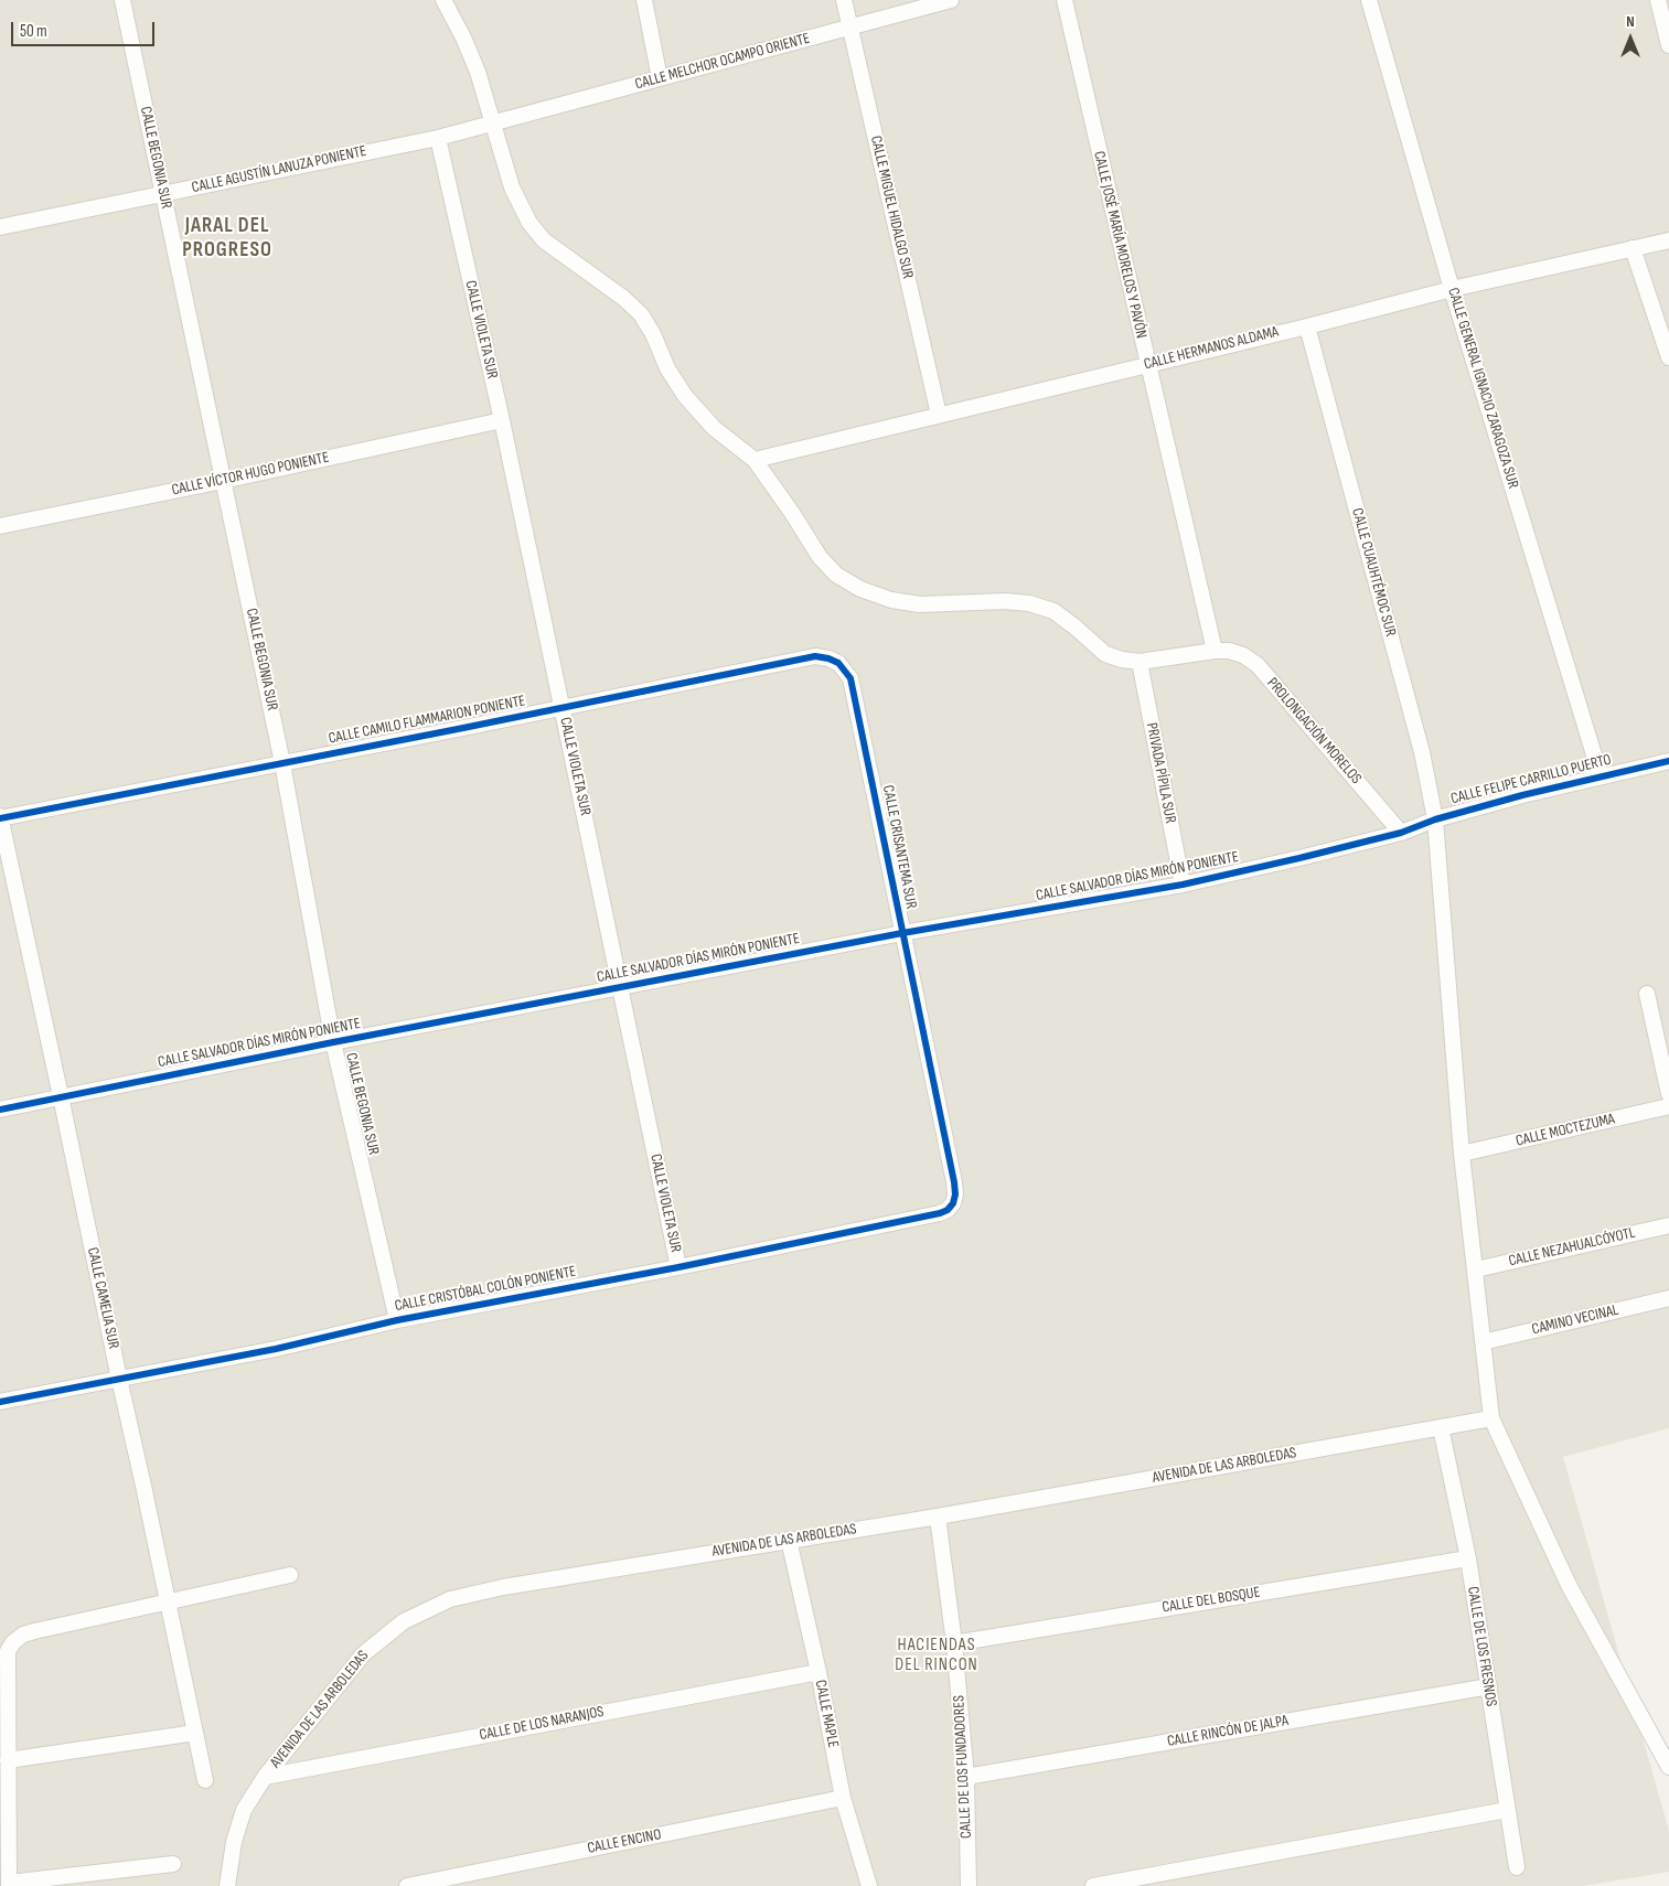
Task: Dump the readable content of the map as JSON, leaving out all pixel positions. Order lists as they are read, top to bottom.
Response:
{
  "streets": {
    "street": [
      "CALLE MELCHOR OCAMPO ORIENTE",
      "CALLE BEGONIA SUR",
      "CALLE AGUSTÍN LANUZA PONIENTE",
      "CALLE MIGUEL HIDALGO SUR",
      "CALLE JOSÉ MARÍA MORELOS Y PAVÓN",
      "CALLE VIOLETA SUR",
      "CALLE HERMANOS ALDAMA",
      "CALLE GENERAL IGNACIO ZARAGOZA SUR",
      "CALLE VÍCTOR HUGO PONIENTE",
      "CALLE CUAUHTÉMOC SUR",
      "CALLE CAMILO FLAMMARION PONIENTE",
      "PROLONGACIÓN MORELOS",
      "PRIVADA PÍPILA SUR",
      "CALLE FELIPE CARRILLO PUERTO",
      "CALLE CRISANTEMA SUR",
      "CALLE SALVADOR DÍAS MIRÓN PONIENTE",
      "CALLE MOCTEZUMA",
      "CALLE NEZAHUALCÓYOTL",
      "CALLE CRISTÓBAL COLÓN PONIENTE",
      "CALLE CAMELIA SUR",
      "CAMINO VECINAL",
      "AVENIDA DE LAS ARBOLEDAS",
      "CALLE DEL BOSQUE",
      "CALLE DE LOS FRESNOS",
      "CALLE MAPLE",
      "CALLE DE LOS NARANJOS",
      "CALLE RINCÓN DE JALPA",
      "CALLE DE LOS FUNDADORES",
      "CALLE ENCINO"
    ]
  },
  "crossings": [
    ["CALLE MELCHOR OCAMPO ORIENTE", "CALLE AGUSTÍN LANUZA PONIENTE"],
    ["CALLE MELCHOR OCAMPO ORIENTE", "CALLE MIGUEL HIDALGO SUR"],
    ["CALLE MELCHOR OCAMPO ORIENTE", "PROLONGACIÓN MORELOS"],
    ["CALLE BEGONIA SUR", "CALLE AGUSTÍN LANUZA PONIENTE"],
    ["CALLE BEGONIA SUR", "CALLE VÍCTOR HUGO PONIENTE"],
    ["CALLE BEGONIA SUR", "CALLE CAMILO FLAMMARION PONIENTE"],
    ["CALLE BEGONIA SUR", "CALLE SALVADOR DÍAS MIRÓN PONIENTE"],
    ["CALLE BEGONIA SUR", "CALLE CRISTÓBAL COLÓN PONIENTE"],
    ["CALLE AGUSTÍN LANUZA PONIENTE", "CALLE VIOLETA SUR"],
    ["CALLE AGUSTÍN LANUZA PONIENTE", "PROLONGACIÓN MORELOS"],
    ["CALLE MIGUEL HIDALGO SUR", "CALLE HERMANOS ALDAMA"],
    ["CALLE JOSÉ MARÍA MORELOS Y PAVÓN", "CALLE HERMANOS ALDAMA"],
    ["CALLE JOSÉ MARÍA MORELOS Y PAVÓN", "PROLONGACIÓN MORELOS"],
    ["CALLE VIOLETA SUR", "CALLE VÍCTOR HUGO PONIENTE"],
    ["CALLE VIOLETA SUR", "CALLE CAMILO FLAMMARION PONIENTE"],
    ["CALLE VIOLETA SUR", "CALLE SALVADOR DÍAS MIRÓN PONIENTE"],
    ["CALLE VIOLETA SUR", "CALLE CRISTÓBAL COLÓN PONIENTE"],
    ["CALLE HERMANOS ALDAMA", "CALLE GENERAL IGNACIO ZARAGOZA SUR"],
    ["CALLE HERMANOS ALDAMA", "CALLE CUAUHTÉMOC SUR"],
    ["CALLE HERMANOS ALDAMA", "PROLONGACIÓN MORELOS"],
    ["CALLE GENERAL IGNACIO ZARAGOZA SUR", "CALLE FELIPE CARRILLO PUERTO"],
    ["CALLE CUAUHTÉMOC SUR", "CALLE FELIPE CARRILLO PUERTO"],
    ["CALLE CUAUHTÉMOC SUR", "CALLE MOCTEZUMA"],
    ["CALLE CUAUHTÉMOC SUR", "CALLE NEZAHUALCÓYOTL"],
    ["CALLE CUAUHTÉMOC SUR", "CAMINO VECINAL"],
    ["CALLE CUAUHTÉMOC SUR", "AVENIDA DE LAS ARBOLEDAS"],
    ["CALLE CAMILO FLAMMARION PONIENTE", "CALLE CRISANTEMA SUR"],
    ["CALLE CAMILO FLAMMARION PONIENTE", "CALLE CAMELIA SUR"],
    ["PROLONGACIÓN MORELOS", "PRIVADA PÍPILA SUR"],
    ["PROLONGACIÓN MORELOS", "CALLE FELIPE CARRILLO PUERTO"],
    ["PROLONGACIÓN MORELOS", "CALLE SALVADOR DÍAS MIRÓN PONIENTE"],
    ["PRIVADA PÍPILA SUR", "CALLE SALVADOR DÍAS MIRÓN PONIENTE"],
    ["CALLE FELIPE CARRILLO PUERTO", "CALLE SALVADOR DÍAS MIRÓN PONIENTE"],
    ["CALLE CRISANTEMA SUR", "CALLE SALVADOR DÍAS MIRÓN PONIENTE"],
    ["CALLE CRISANTEMA SUR", "CALLE CRISTÓBAL COLÓN PONIENTE"],
    ["CALLE SALVADOR DÍAS MIRÓN PONIENTE", "CALLE CAMELIA SUR"],
    ["CALLE CRISTÓBAL COLÓN PONIENTE", "CALLE CAMELIA SUR"],
    ["AVENIDA DE LAS ARBOLEDAS", "CALLE DE LOS FRESNOS"],
    ["AVENIDA DE LAS ARBOLEDAS", "CALLE MAPLE"],
    ["AVENIDA DE LAS ARBOLEDAS", "CALLE DE LOS NARANJOS"],
    ["AVENIDA DE LAS ARBOLEDAS", "CALLE DE LOS FUNDADORES"],
    ["CALLE DEL BOSQUE", "CALLE DE LOS FRESNOS"],
    ["CALLE DEL BOSQUE", "CALLE DE LOS FUNDADORES"],
    ["CALLE DE LOS FRESNOS", "CALLE RINCÓN DE JALPA"],
    ["CALLE MAPLE", "CALLE DE LOS NARANJOS"],
    ["CALLE MAPLE", "CALLE ENCINO"],
    ["CALLE RINCÓN DE JALPA", "CALLE DE LOS FUNDADORES"]
  ],
  "districts": ["JARAL DEL PROGRESO", "HACIENDAS DEL RINCON"],
  "scale_bar": "50 m",
  "north": "top"
}
